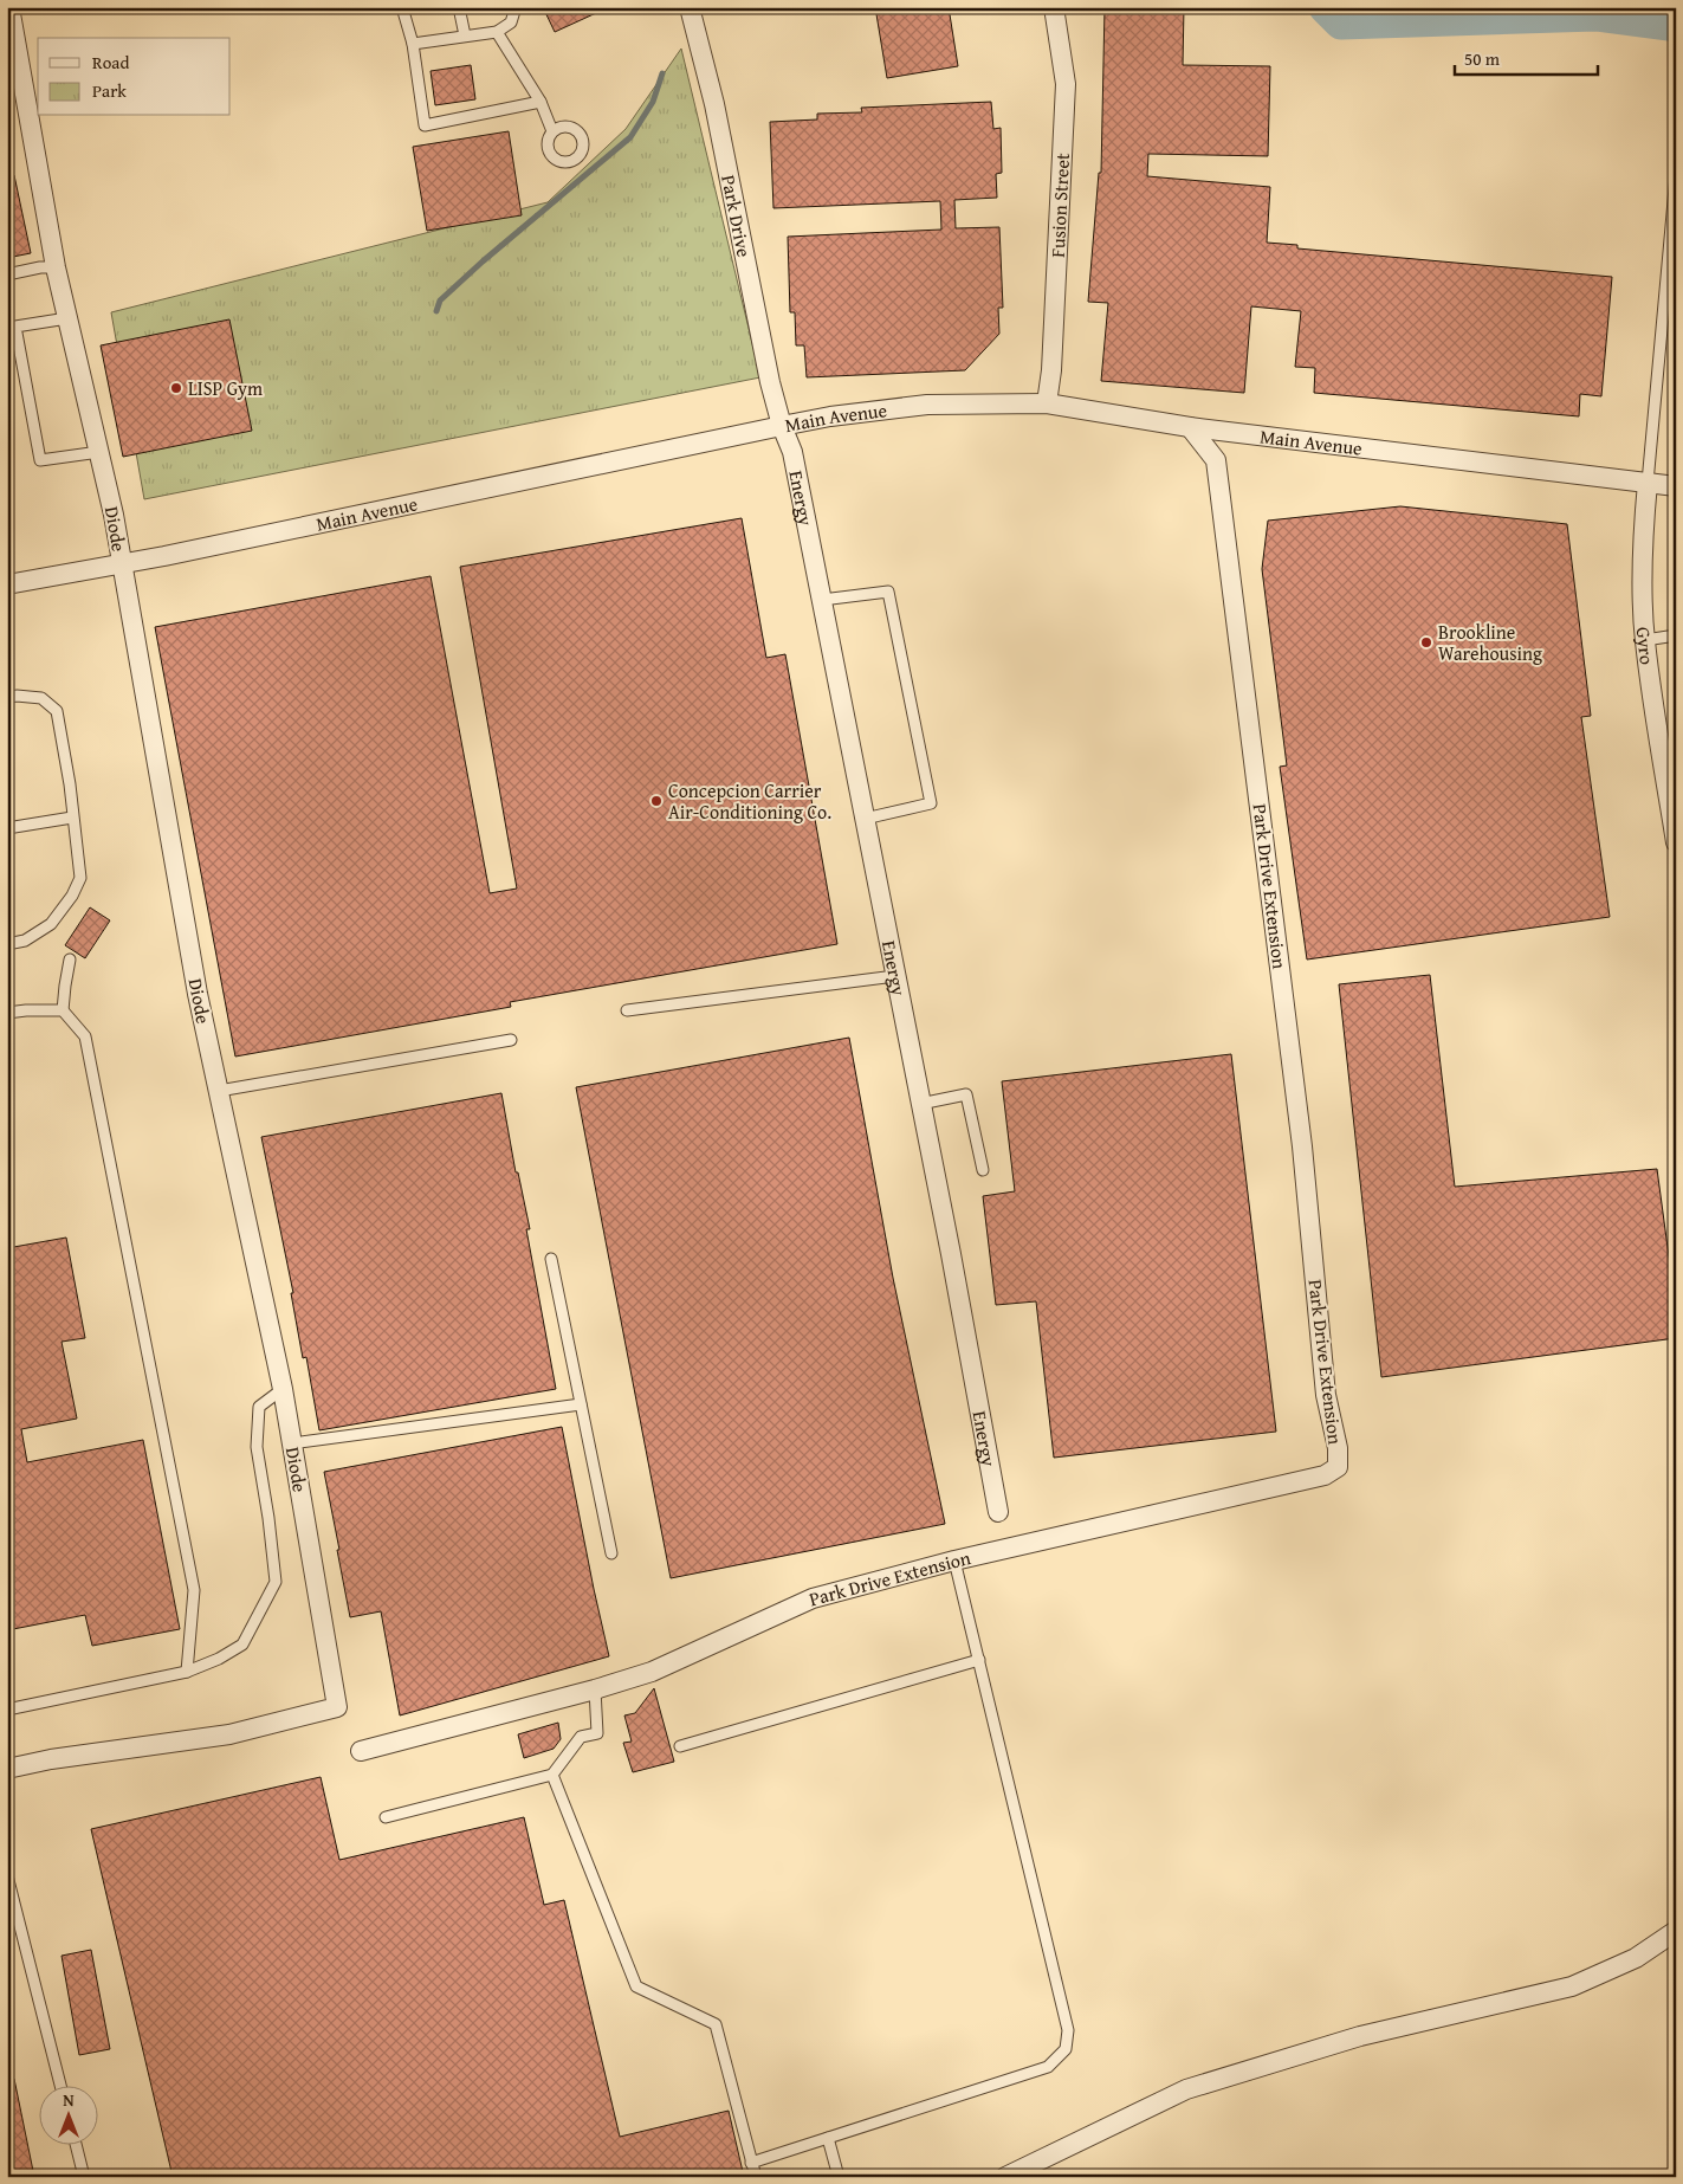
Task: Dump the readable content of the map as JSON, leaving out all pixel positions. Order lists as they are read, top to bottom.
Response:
{
  "streets": {
    "street": [
      "Fusion Street",
      "Park Drive",
      "Main Avenue",
      "Energy",
      "Diode",
      "Gyro",
      "Park Drive Extension"
    ]
  },
  "crossings": [
    ["Fusion Street", "Main Avenue"],
    ["Park Drive", "Main Avenue"],
    ["Park Drive", "Energy"],
    ["Main Avenue", "Energy"],
    ["Main Avenue", "Diode"],
    ["Main Avenue", "Gyro"],
    ["Main Avenue", "Park Drive Extension"]
  ],
  "places": ["LISP Gym", "Brookline Warehousing", "Concepcion Carrier Air-Conditioning Co."],
  "legend": ["Road", "Park"],
  "scale_bar": "50 m",
  "north": "top"
}
